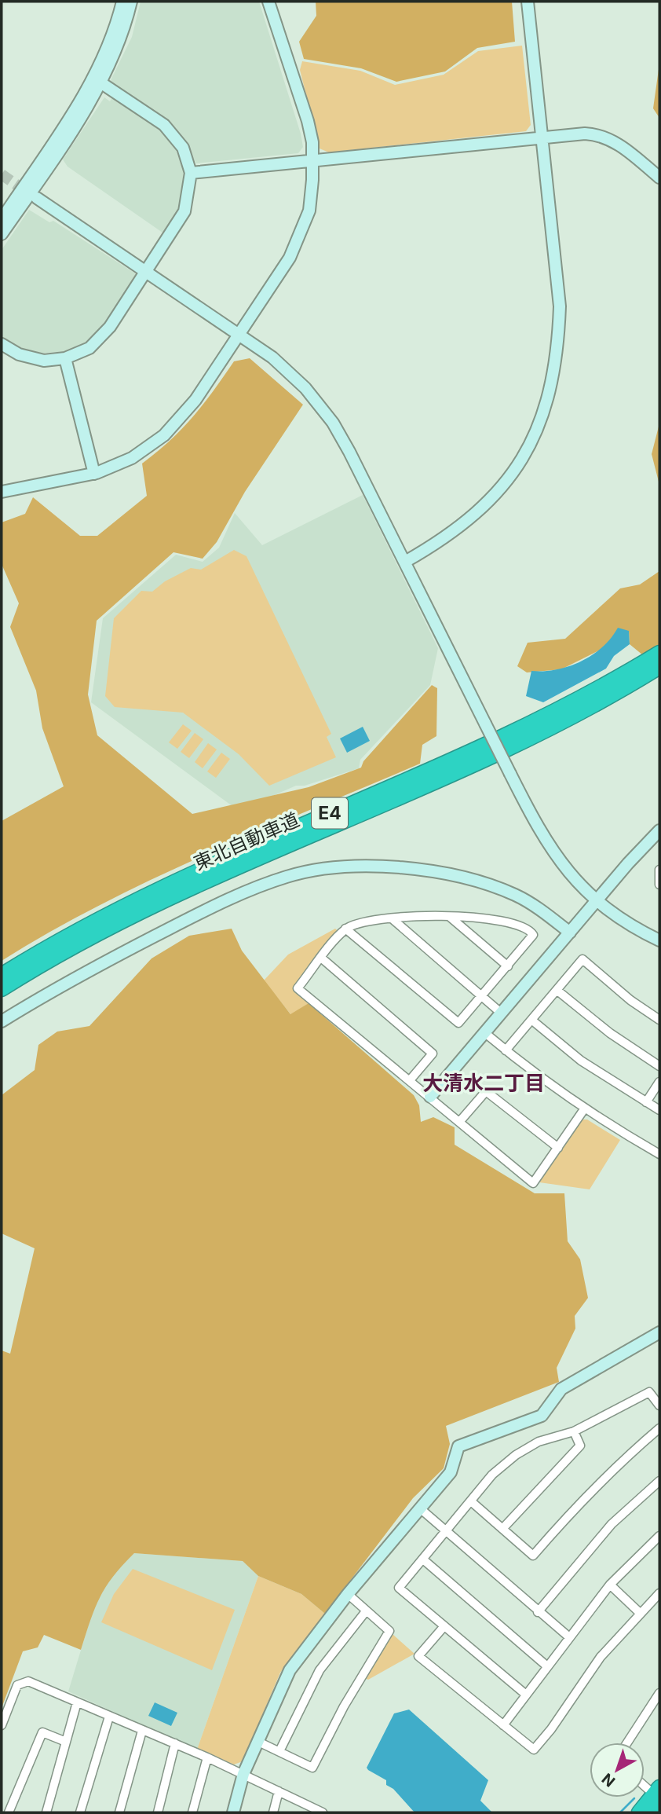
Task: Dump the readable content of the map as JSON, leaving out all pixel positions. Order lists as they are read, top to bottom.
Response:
{
  "streets": {
    "highway": ["E4", "東北自動車道"]
  },
  "districts": ["大清水二丁目"],
  "north": "bottom left"
}
